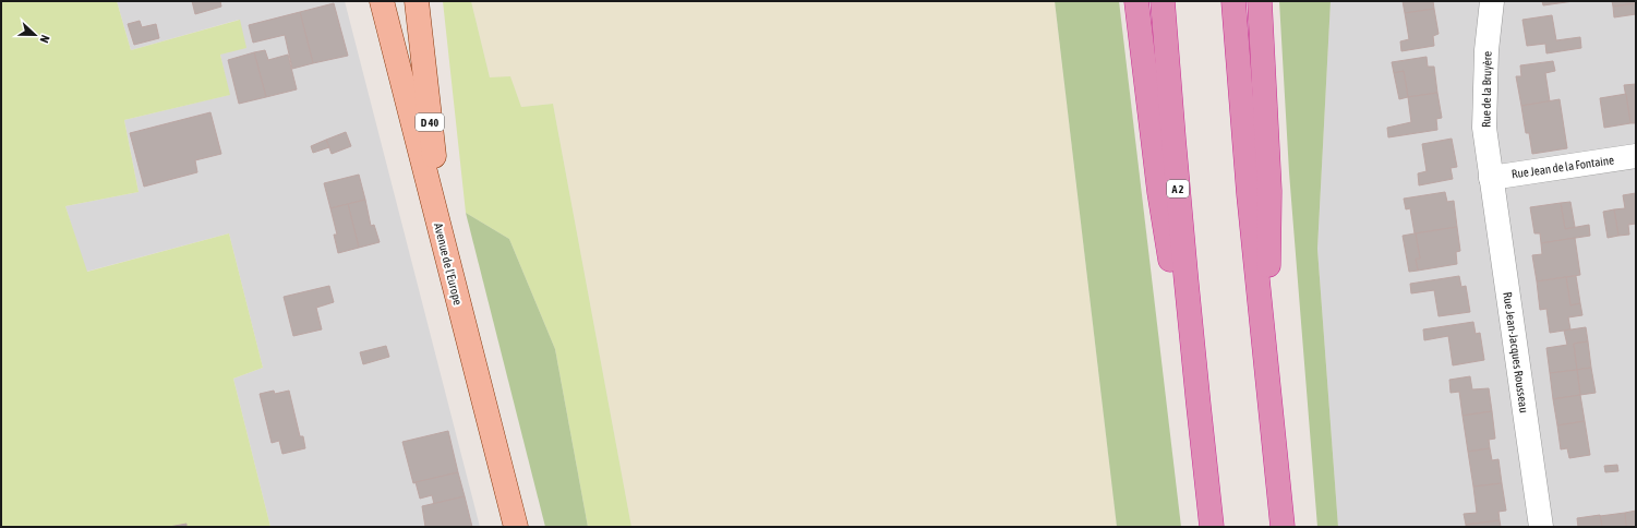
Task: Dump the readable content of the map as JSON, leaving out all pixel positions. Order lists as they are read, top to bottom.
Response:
{
  "streets": {
    "highway": ["A 2"],
    "main road": ["D 40", "Avenue de l'Europe"],
    "street": ["Rue de la Bruyère", "Rue Jean de la Fontaine", "Rue Jean-Jacques Rousseau"]
  },
  "crossings": [
    ["Rue de la Bruyère", "Rue Jean de la Fontaine"],
    ["Rue de la Bruyère", "Rue Jean-Jacques Rousseau"],
    ["D 40", "Avenue de l'Europe"],
    ["Rue Jean de la Fontaine", "Rue Jean-Jacques Rousseau"]
  ],
  "north": "right"
}
